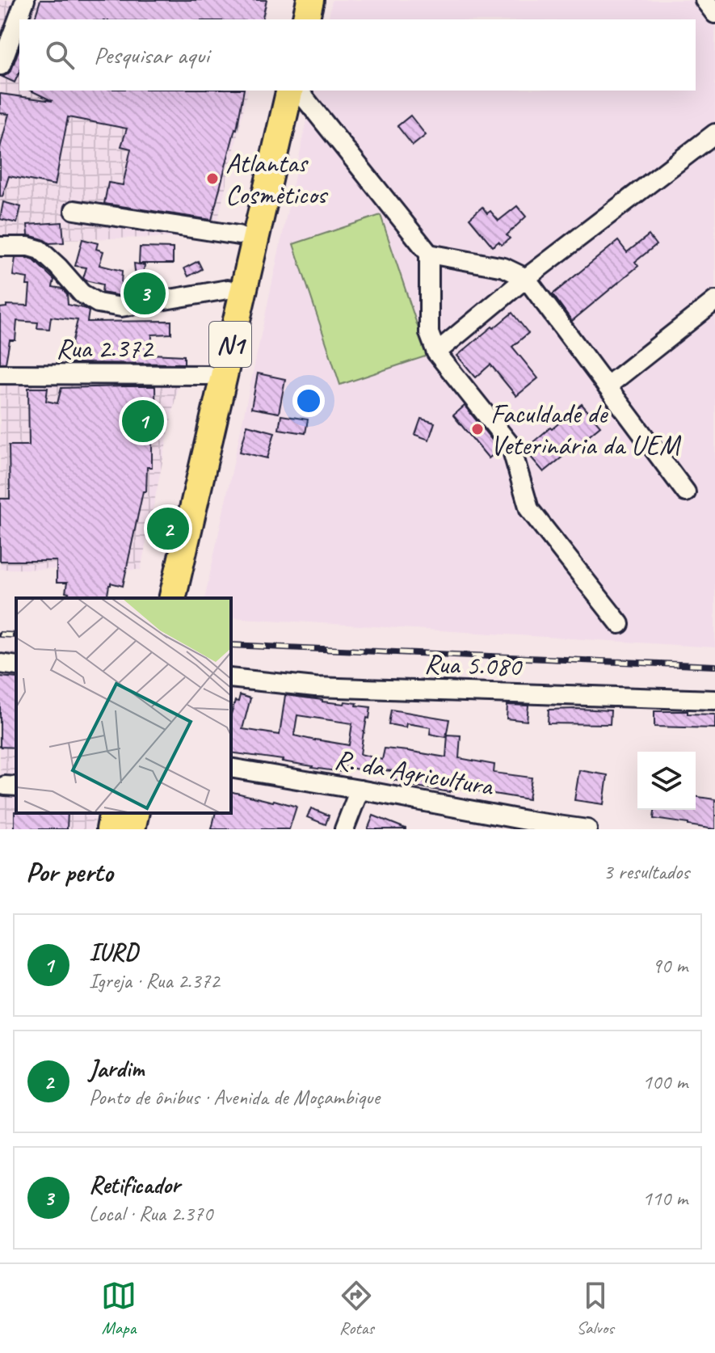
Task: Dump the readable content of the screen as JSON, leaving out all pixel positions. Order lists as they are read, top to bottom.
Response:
{
  "streets": {
    "highway": ["N1"],
    "street": ["Rua 2.372", "Rua 5.080", "R. da Agricultura"]
  },
  "places": ["Atlantas Cosmèticos", "Faculdade de Veterinária da UEM"],
  "page": {
    "search": "Pesquisar aqui",
    "pins": ["3", "1", "2"],
    "heading": ["Por perto", "3 resultados"],
    "list": [
      {
        "mark": "1",
        "name": "IURD",
        "note": "Igreja · Rua 2.372",
        "value": "90 m"
      },
      {
        "mark": "2",
        "name": "Jardim",
        "note": "Ponto de ônibus · Avenida de Moçambique",
        "value": "100 m"
      },
      {
        "mark": "3",
        "name": "Retificador",
        "note": "Local · Rua 2.370",
        "value": "110 m"
      }
    ],
    "nav": ["Mapa", "Rotas", "Salvos"]
  }
}
